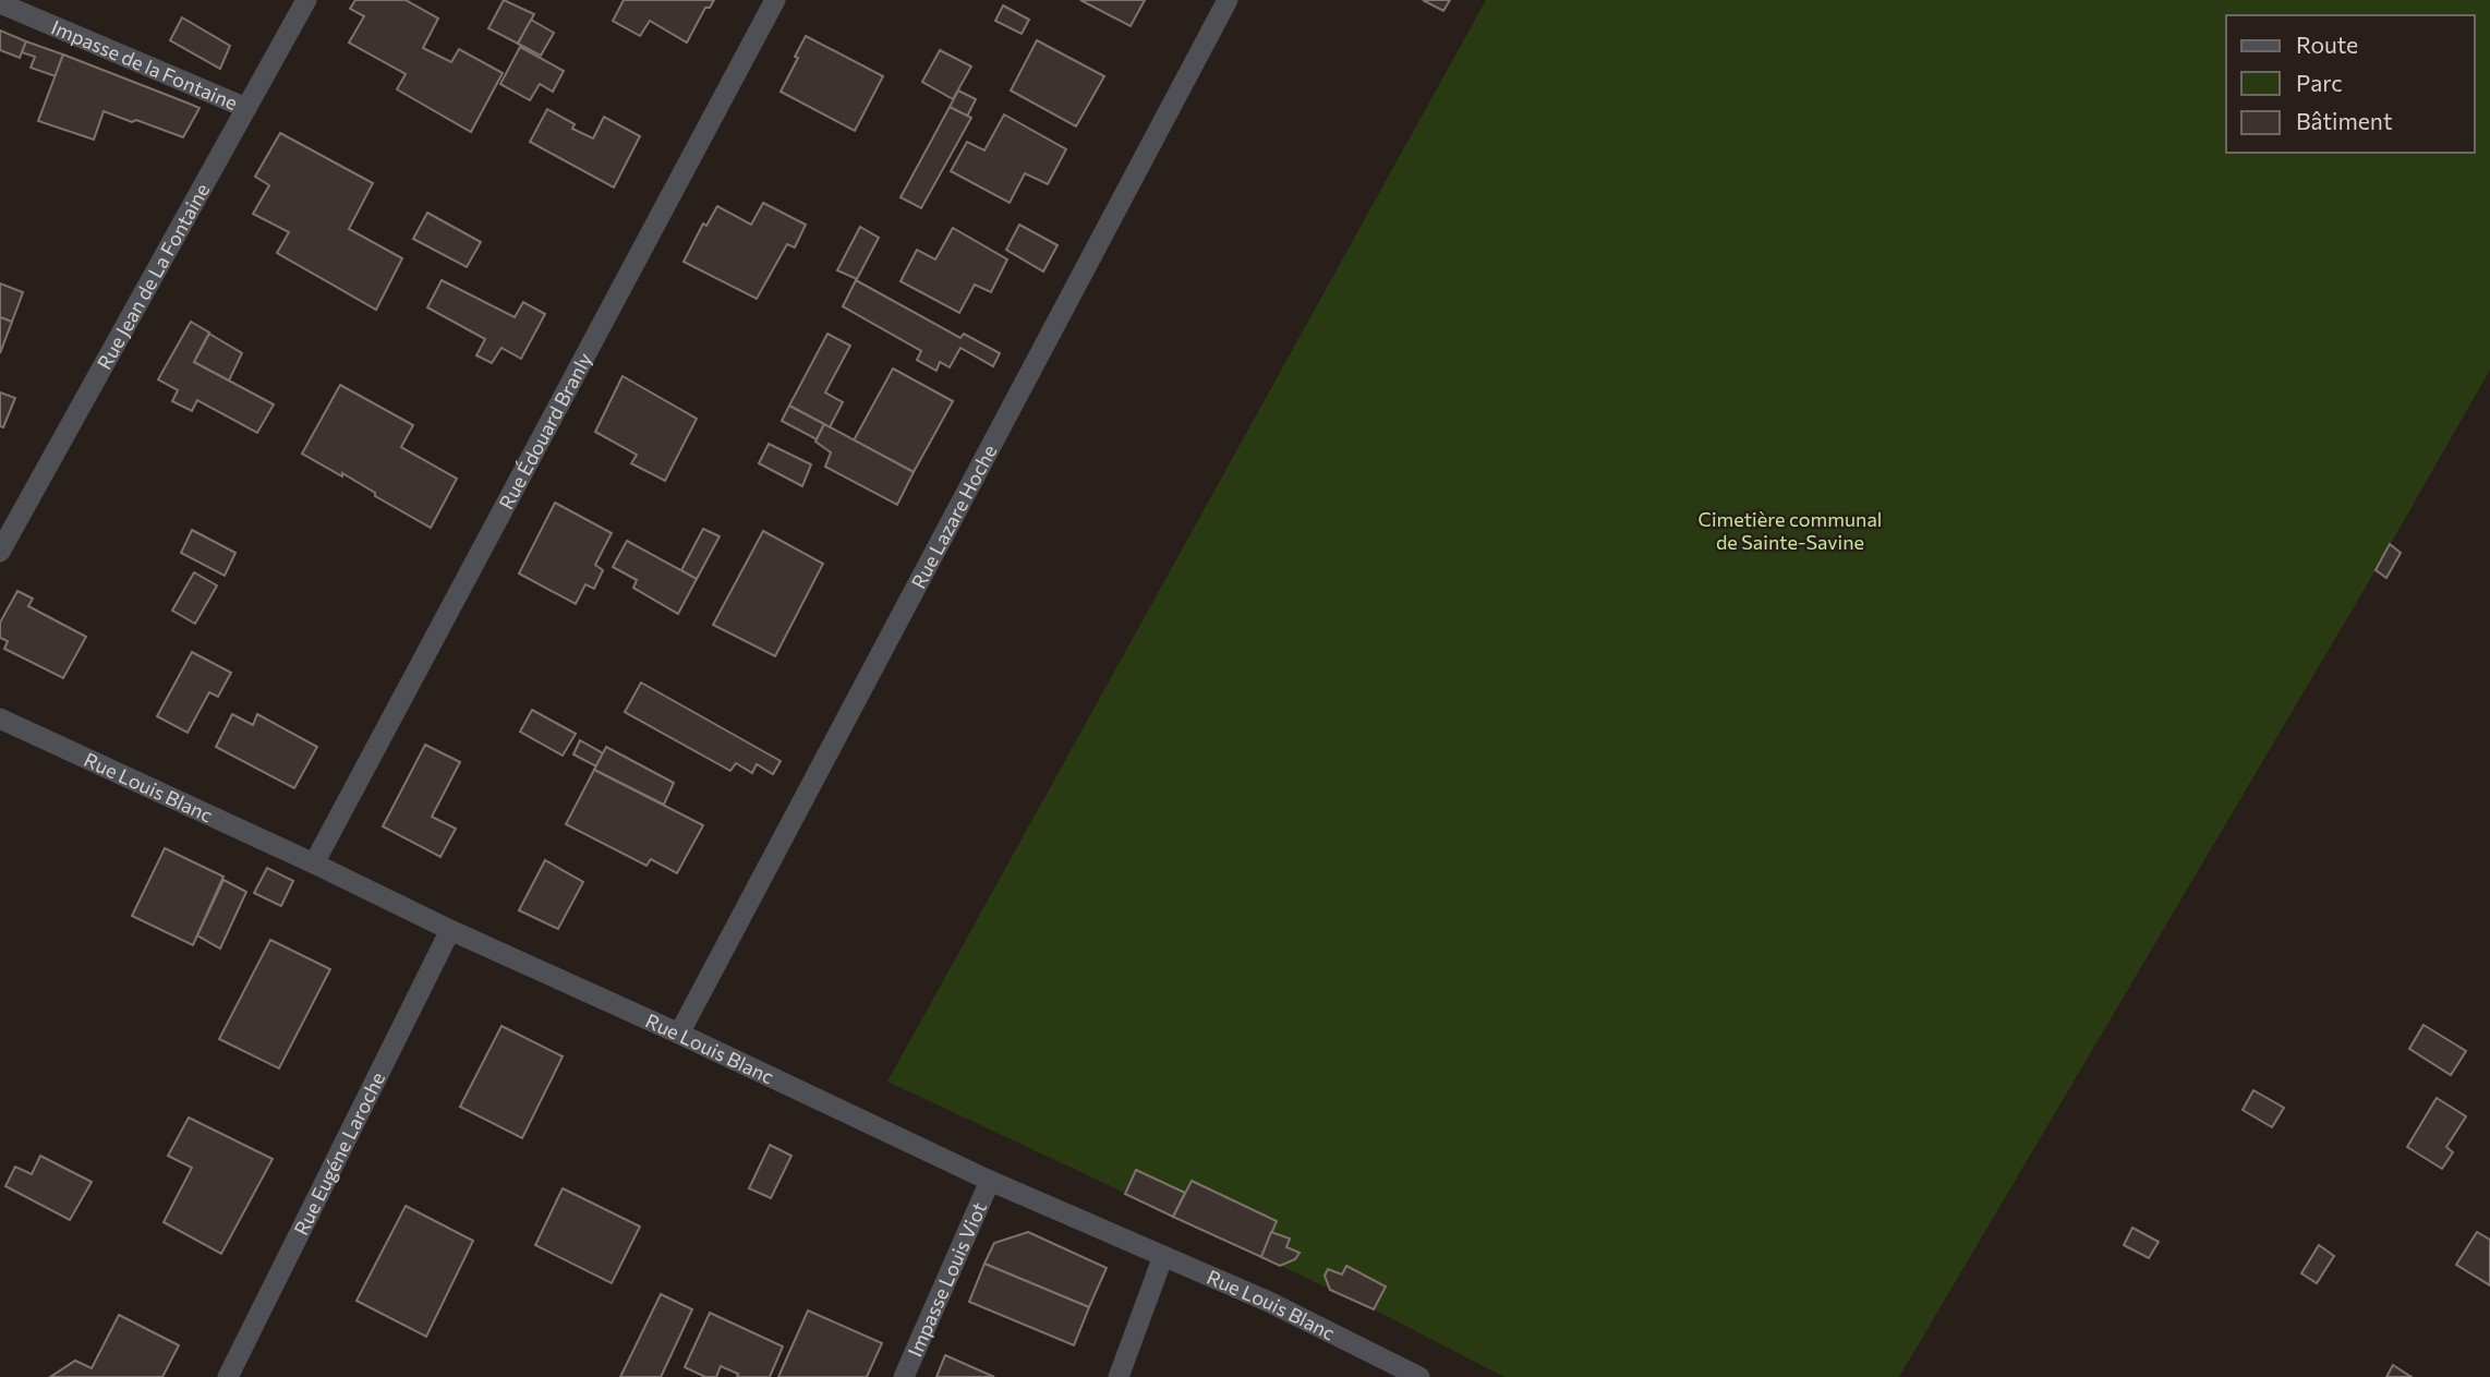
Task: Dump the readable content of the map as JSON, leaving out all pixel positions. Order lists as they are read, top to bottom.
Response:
{
  "streets": {
    "street": [
      "Impasse de la Fontaine",
      "Rue Jean de La Fontaine",
      "Rue Édouard Branly",
      "Rue Lazare Hoche",
      "Rue Louis Blanc",
      "Rue Eugéne Laroche",
      "Impasse Louis Viot"
    ]
  },
  "crossings": [
    ["Impasse de la Fontaine", "Rue Jean de La Fontaine"],
    ["Rue Édouard Branly", "Rue Louis Blanc"],
    ["Rue Lazare Hoche", "Rue Louis Blanc"],
    ["Rue Louis Blanc", "Rue Eugéne Laroche"],
    ["Rue Louis Blanc", "Impasse Louis Viot"]
  ],
  "parks": ["Cimetière communal de Sainte-Savine"],
  "legend": ["Route", "Parc", "Bâtiment"]
}
